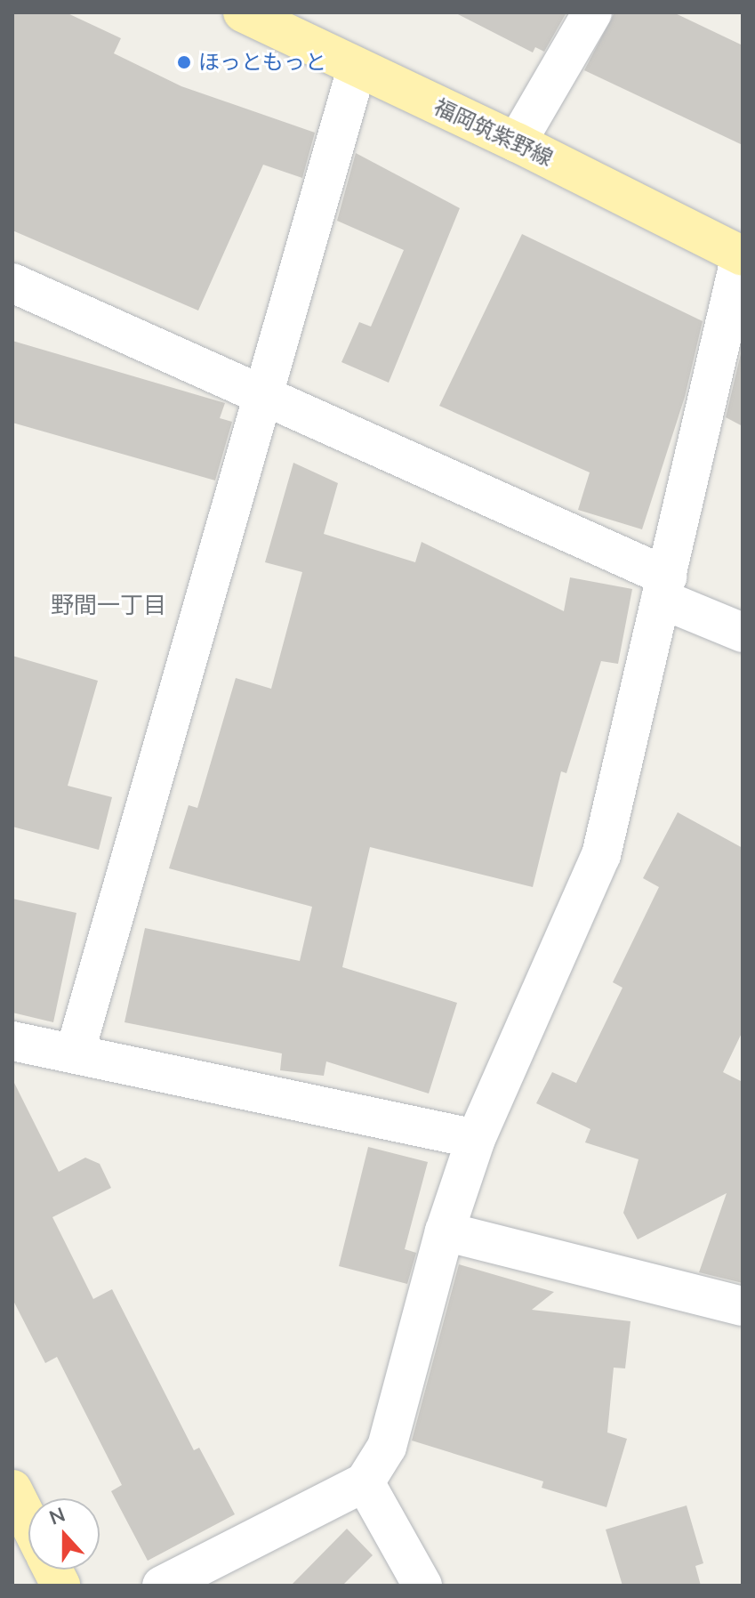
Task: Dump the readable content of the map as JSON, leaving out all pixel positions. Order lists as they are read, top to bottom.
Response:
{
  "streets": {
    "main road": ["福岡筑紫野線"]
  },
  "districts": ["野間一丁目"],
  "places": ["ほっともっと"],
  "north": "top"
}
